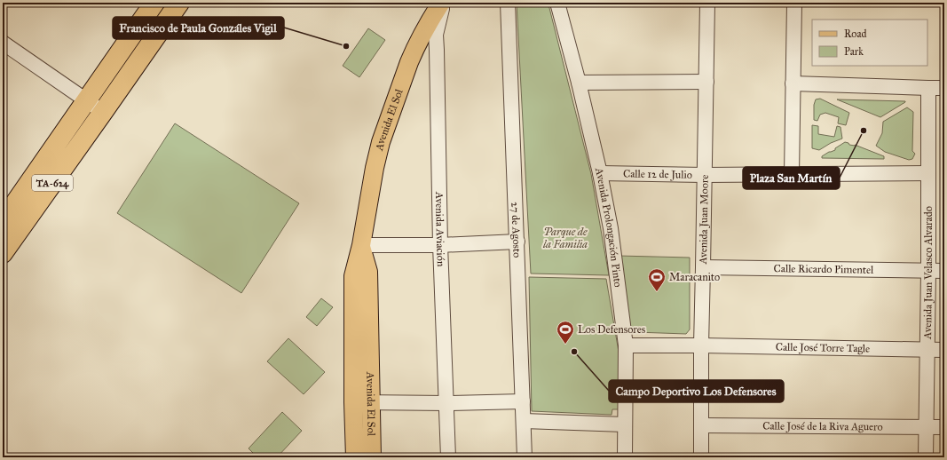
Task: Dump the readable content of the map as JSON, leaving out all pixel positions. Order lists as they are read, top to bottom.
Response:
{
  "streets": {
    "highway": ["TA-624"],
    "main road": ["Avenida El Sol"],
    "street": [
      "Calle 12 de Julio",
      "Avenida Juan Moore",
      "Avenida Prolongación Pinto",
      "Avenida Aviación",
      "27 de Agosto",
      "Calle Ricardo Pimentel",
      "Avenida Juan Velasco Alvarado",
      "Calle José Torre Tagle",
      "Calle José de la Riva Aguero"
    ]
  },
  "crossings": [
    ["Avenida El Sol", "Avenida Aviación"],
    ["Calle 12 de Julio", "Avenida Juan Moore"],
    ["Calle 12 de Julio", "Avenida Prolongación Pinto"],
    ["Calle 12 de Julio", "Avenida Juan Velasco Alvarado"],
    ["Avenida Juan Moore", "Calle Ricardo Pimentel"],
    ["Avenida Juan Moore", "Calle José Torre Tagle"],
    ["Avenida Juan Moore", "Calle José de la Riva Aguero"],
    ["Avenida Prolongación Pinto", "Calle José Torre Tagle"],
    ["Calle Ricardo Pimentel", "Avenida Juan Velasco Alvarado"],
    ["Avenida Juan Velasco Alvarado", "Calle José Torre Tagle"],
    ["Avenida Juan Velasco Alvarado", "Calle José de la Riva Aguero"]
  ],
  "parks": ["Parque de la Familia"],
  "places": {
    "other": ["Francisco de Paula Gonzáles Vigil", "Plaza San Martín", "Campo Deportivo Los Defensores"],
    "sports": ["Maracanito", "Los Defensores"]
  },
  "legend": ["Road", "Park"]
}
